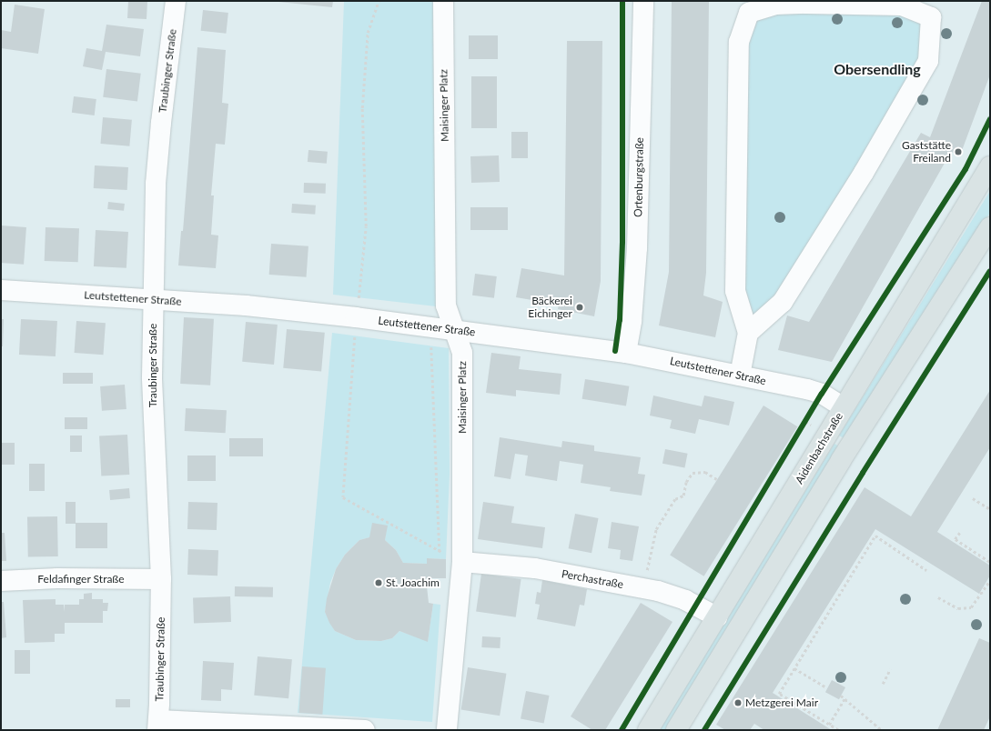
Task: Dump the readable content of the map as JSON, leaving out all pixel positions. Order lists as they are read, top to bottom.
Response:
{
  "streets": {
    "main road": ["Aidenbachstraße"],
    "street": [
      "Traubinger Straße",
      "Maisinger Platz",
      "Ortenburgstraße",
      "Leutstettener Straße",
      "Feldafinger Straße",
      "Perchastraße"
    ]
  },
  "crossings": [
    ["Traubinger Straße", "Leutstettener Straße"],
    ["Traubinger Straße", "Feldafinger Straße"],
    ["Maisinger Platz", "Leutstettener Straße"],
    ["Maisinger Platz", "Perchastraße"],
    ["Ortenburgstraße", "Leutstettener Straße"],
    ["Leutstettener Straße", "Aidenbachstraße"],
    ["Aidenbachstraße", "Perchastraße"]
  ],
  "districts": ["Obersendling"],
  "places": [
    "Gaststätte Freiland",
    "Bäckerei Eichinger",
    "St. Joachim",
    "Metzgerei Mair"
  ]
}
